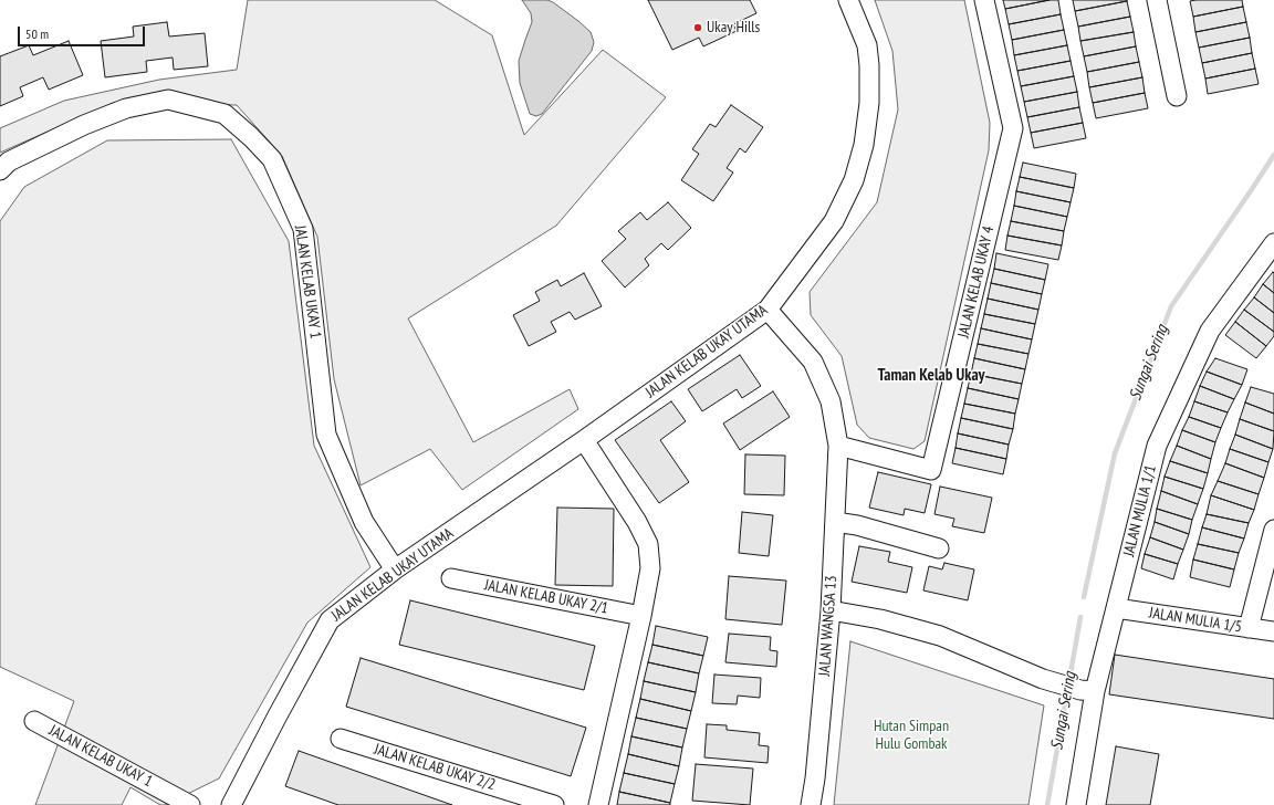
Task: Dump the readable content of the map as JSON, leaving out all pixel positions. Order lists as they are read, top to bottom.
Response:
{
  "streets": {
    "street": [
      "JALAN KELAB UKAY 1",
      "JALAN KELAB UKAY 4",
      "JALAN KELAB UKAY UTAMA",
      "JALAN MULIA 1/1",
      "JALAN KELAB UKAY 2/1",
      "JALAN MULIA 1/5",
      "JALAN WANGSA 13",
      "JALAN KELAB UKAY 2/2"
    ]
  },
  "crossings": [
    ["JALAN KELAB UKAY 1", "JALAN KELAB UKAY UTAMA"],
    ["JALAN KELAB UKAY 4", "JALAN WANGSA 13"],
    ["JALAN KELAB UKAY UTAMA", "JALAN WANGSA 13"],
    ["JALAN MULIA 1/1", "JALAN MULIA 1/5"]
  ],
  "districts": ["Taman Kelab Ukay"],
  "water": ["Sungai Sering"],
  "parks": ["Hutan Simpan Hulu Gombak"],
  "places": ["Ukay Hills"],
  "scale_bar": "50 m"
}
